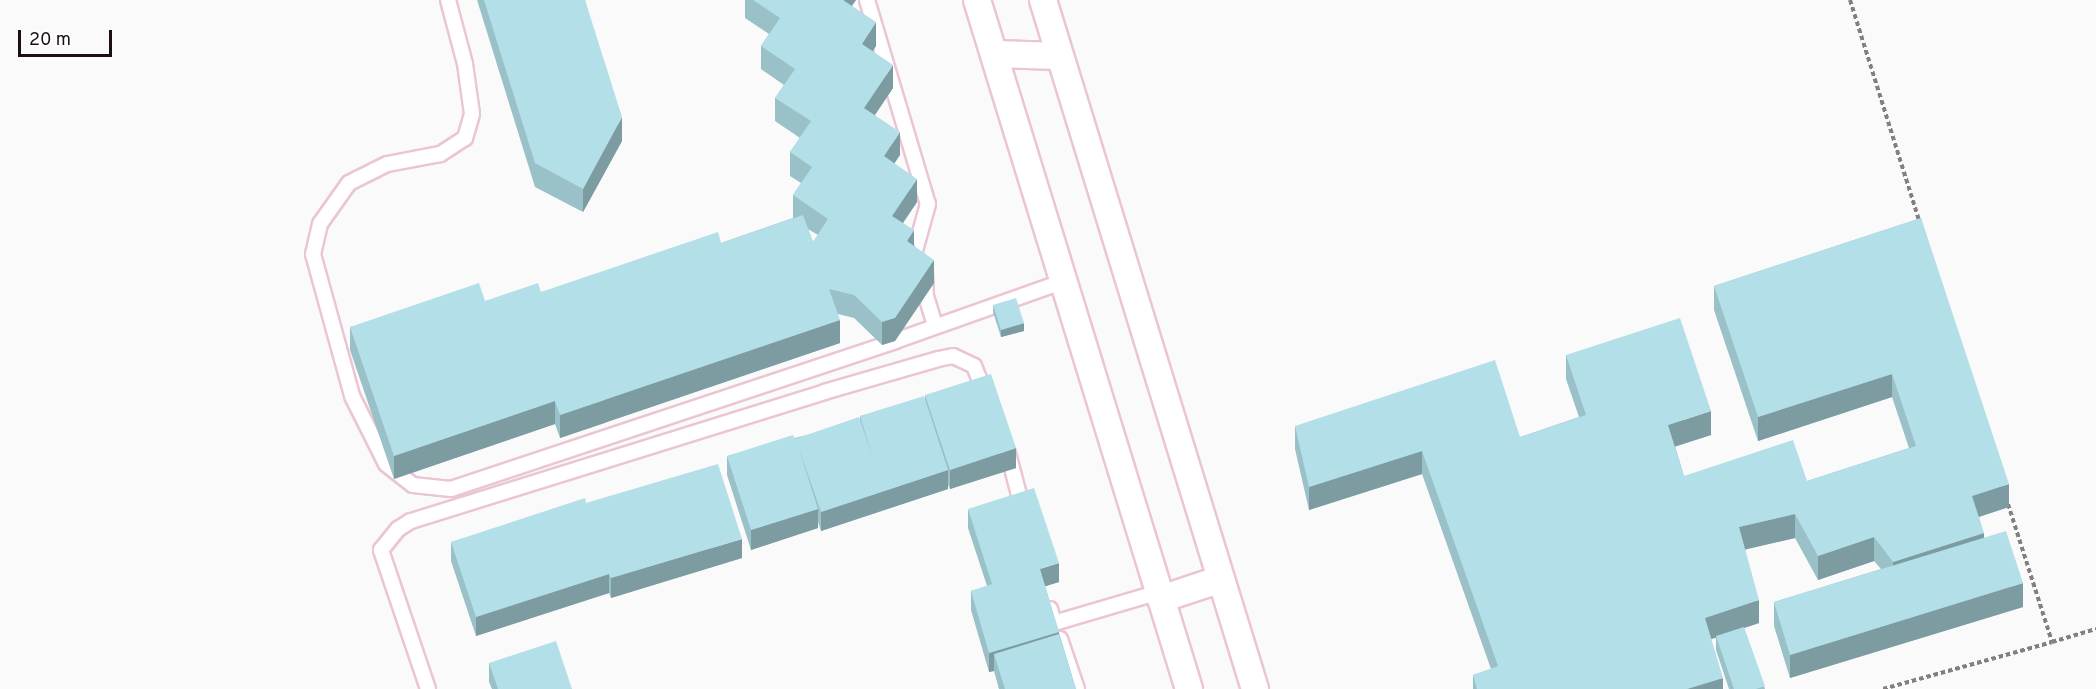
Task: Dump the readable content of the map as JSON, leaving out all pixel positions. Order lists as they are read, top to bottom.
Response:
{
  "scale_bar": "20 m"
}
